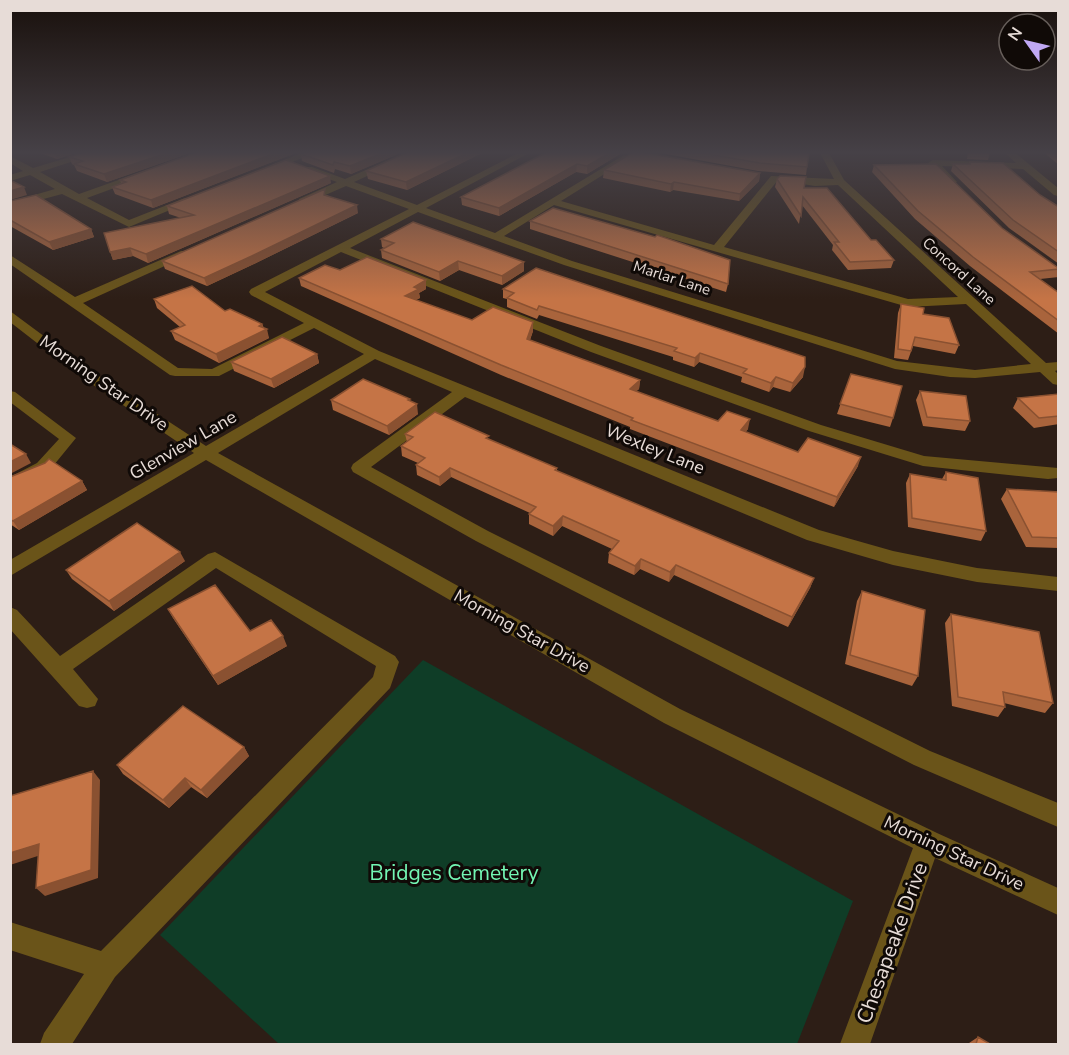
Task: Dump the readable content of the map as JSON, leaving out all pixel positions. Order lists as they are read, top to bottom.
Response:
{
  "streets": {
    "street": [
      "Concord Lane",
      "Marlar Lane",
      "Morning Star Drive",
      "Glenview Lane",
      "Wexley Lane",
      "Chesapeake Drive"
    ]
  },
  "crossings": [
    ["Concord Lane", "Marlar Lane"],
    ["Morning Star Drive", "Glenview Lane"],
    ["Morning Star Drive", "Chesapeake Drive"],
    ["Glenview Lane", "Wexley Lane"]
  ],
  "parks": ["Bridges Cemetery"],
  "north": "top left"
}
